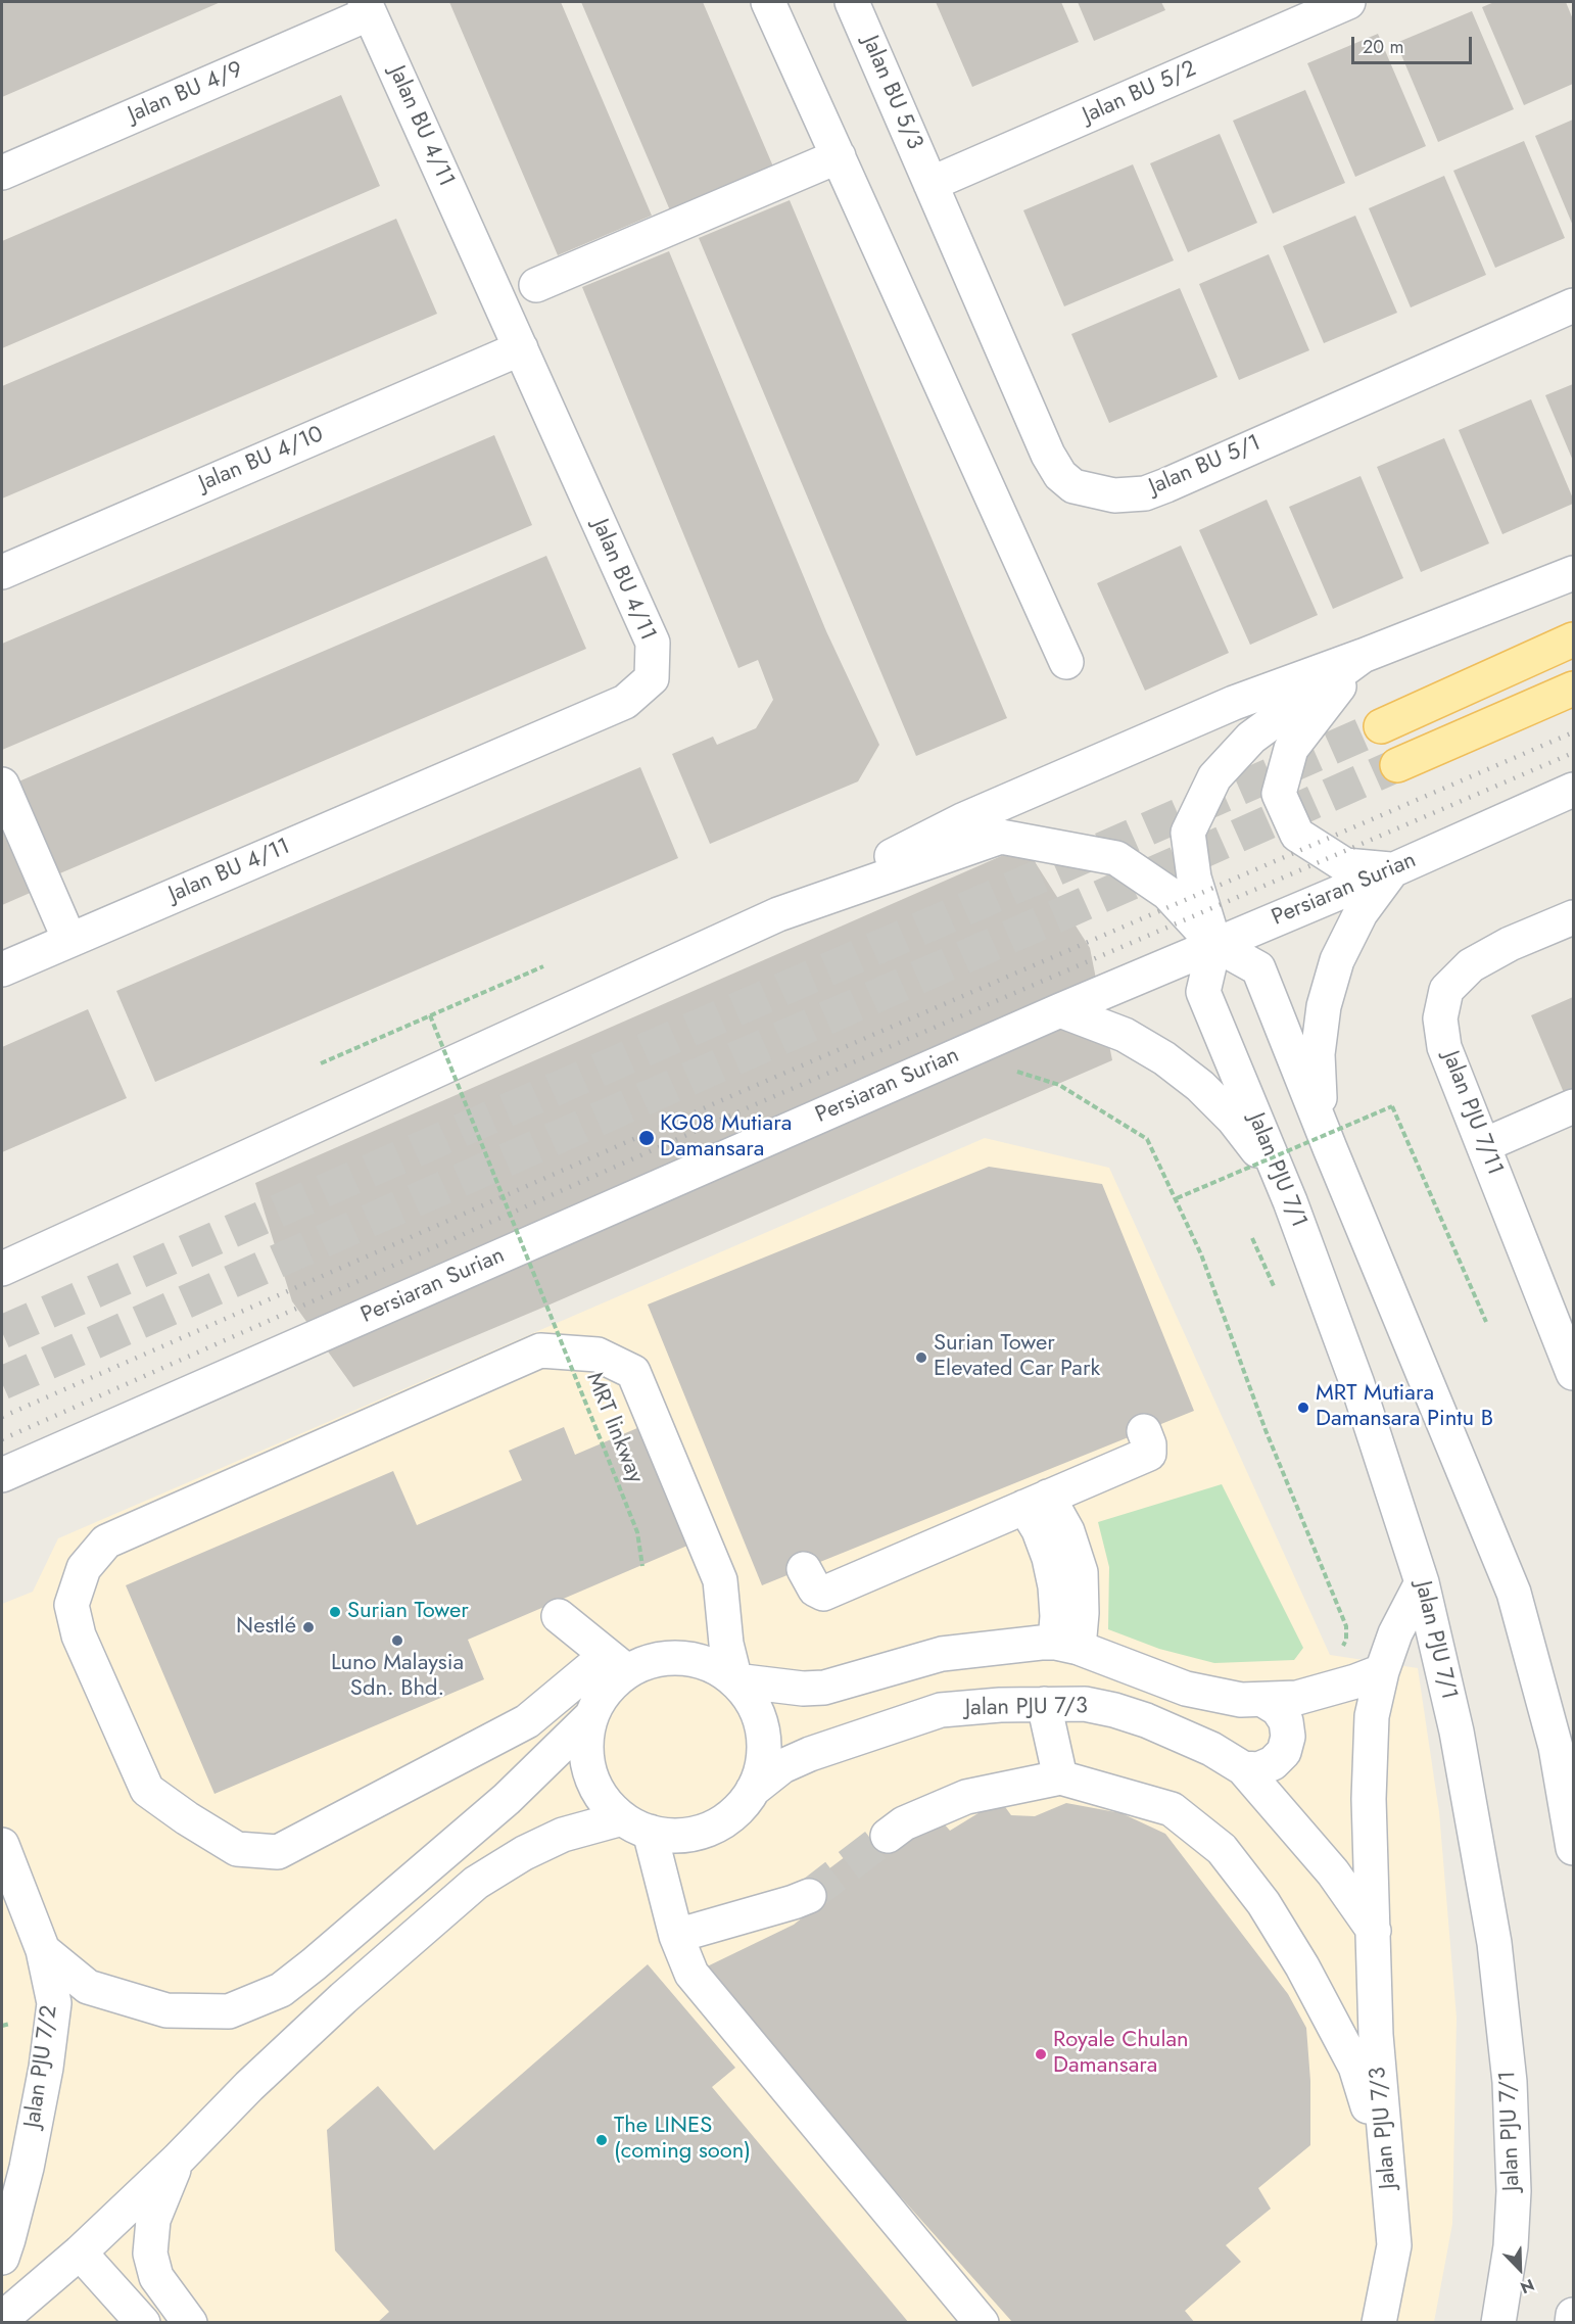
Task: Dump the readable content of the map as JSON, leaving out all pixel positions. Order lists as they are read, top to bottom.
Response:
{
  "streets": {
    "street": [
      "Jalan BU 4/9",
      "Jalan BU 5/3",
      "Jalan BU 5/2",
      "Jalan BU 4/11",
      "Jalan BU 4/10",
      "Jalan BU 5/1",
      "Persiaran Surian",
      "Jalan PJU 7/11",
      "Jalan PJU 7/1",
      "Jalan PJU 7/3",
      "Jalan PJU 7/2"
    ],
    "path": ["MRT linkway"]
  },
  "crossings": [
    ["Jalan BU 4/9", "Jalan BU 4/11"],
    ["Jalan BU 5/3", "Jalan BU 5/2"],
    ["Jalan BU 5/3", "Jalan BU 5/1"],
    ["Jalan BU 5/2", "Jalan BU 5/1"],
    ["Jalan BU 4/11", "Jalan BU 4/10"],
    ["Persiaran Surian", "Jalan PJU 7/1"],
    ["Jalan PJU 7/1", "Jalan PJU 7/3"]
  ],
  "places": [
    "KG08 Mutiara Damansara",
    "Surian Tower Elevated Car Park",
    "MRT Mutiara Damansara Pintu B",
    "Surian Tower",
    "Nestlé",
    "Luno Malaysia Sdn. Bhd.",
    "Royale Chulan Damansara",
    "The LINES (coming soon)"
  ],
  "scale_bar": "20 m",
  "north": "bottom right"
}
